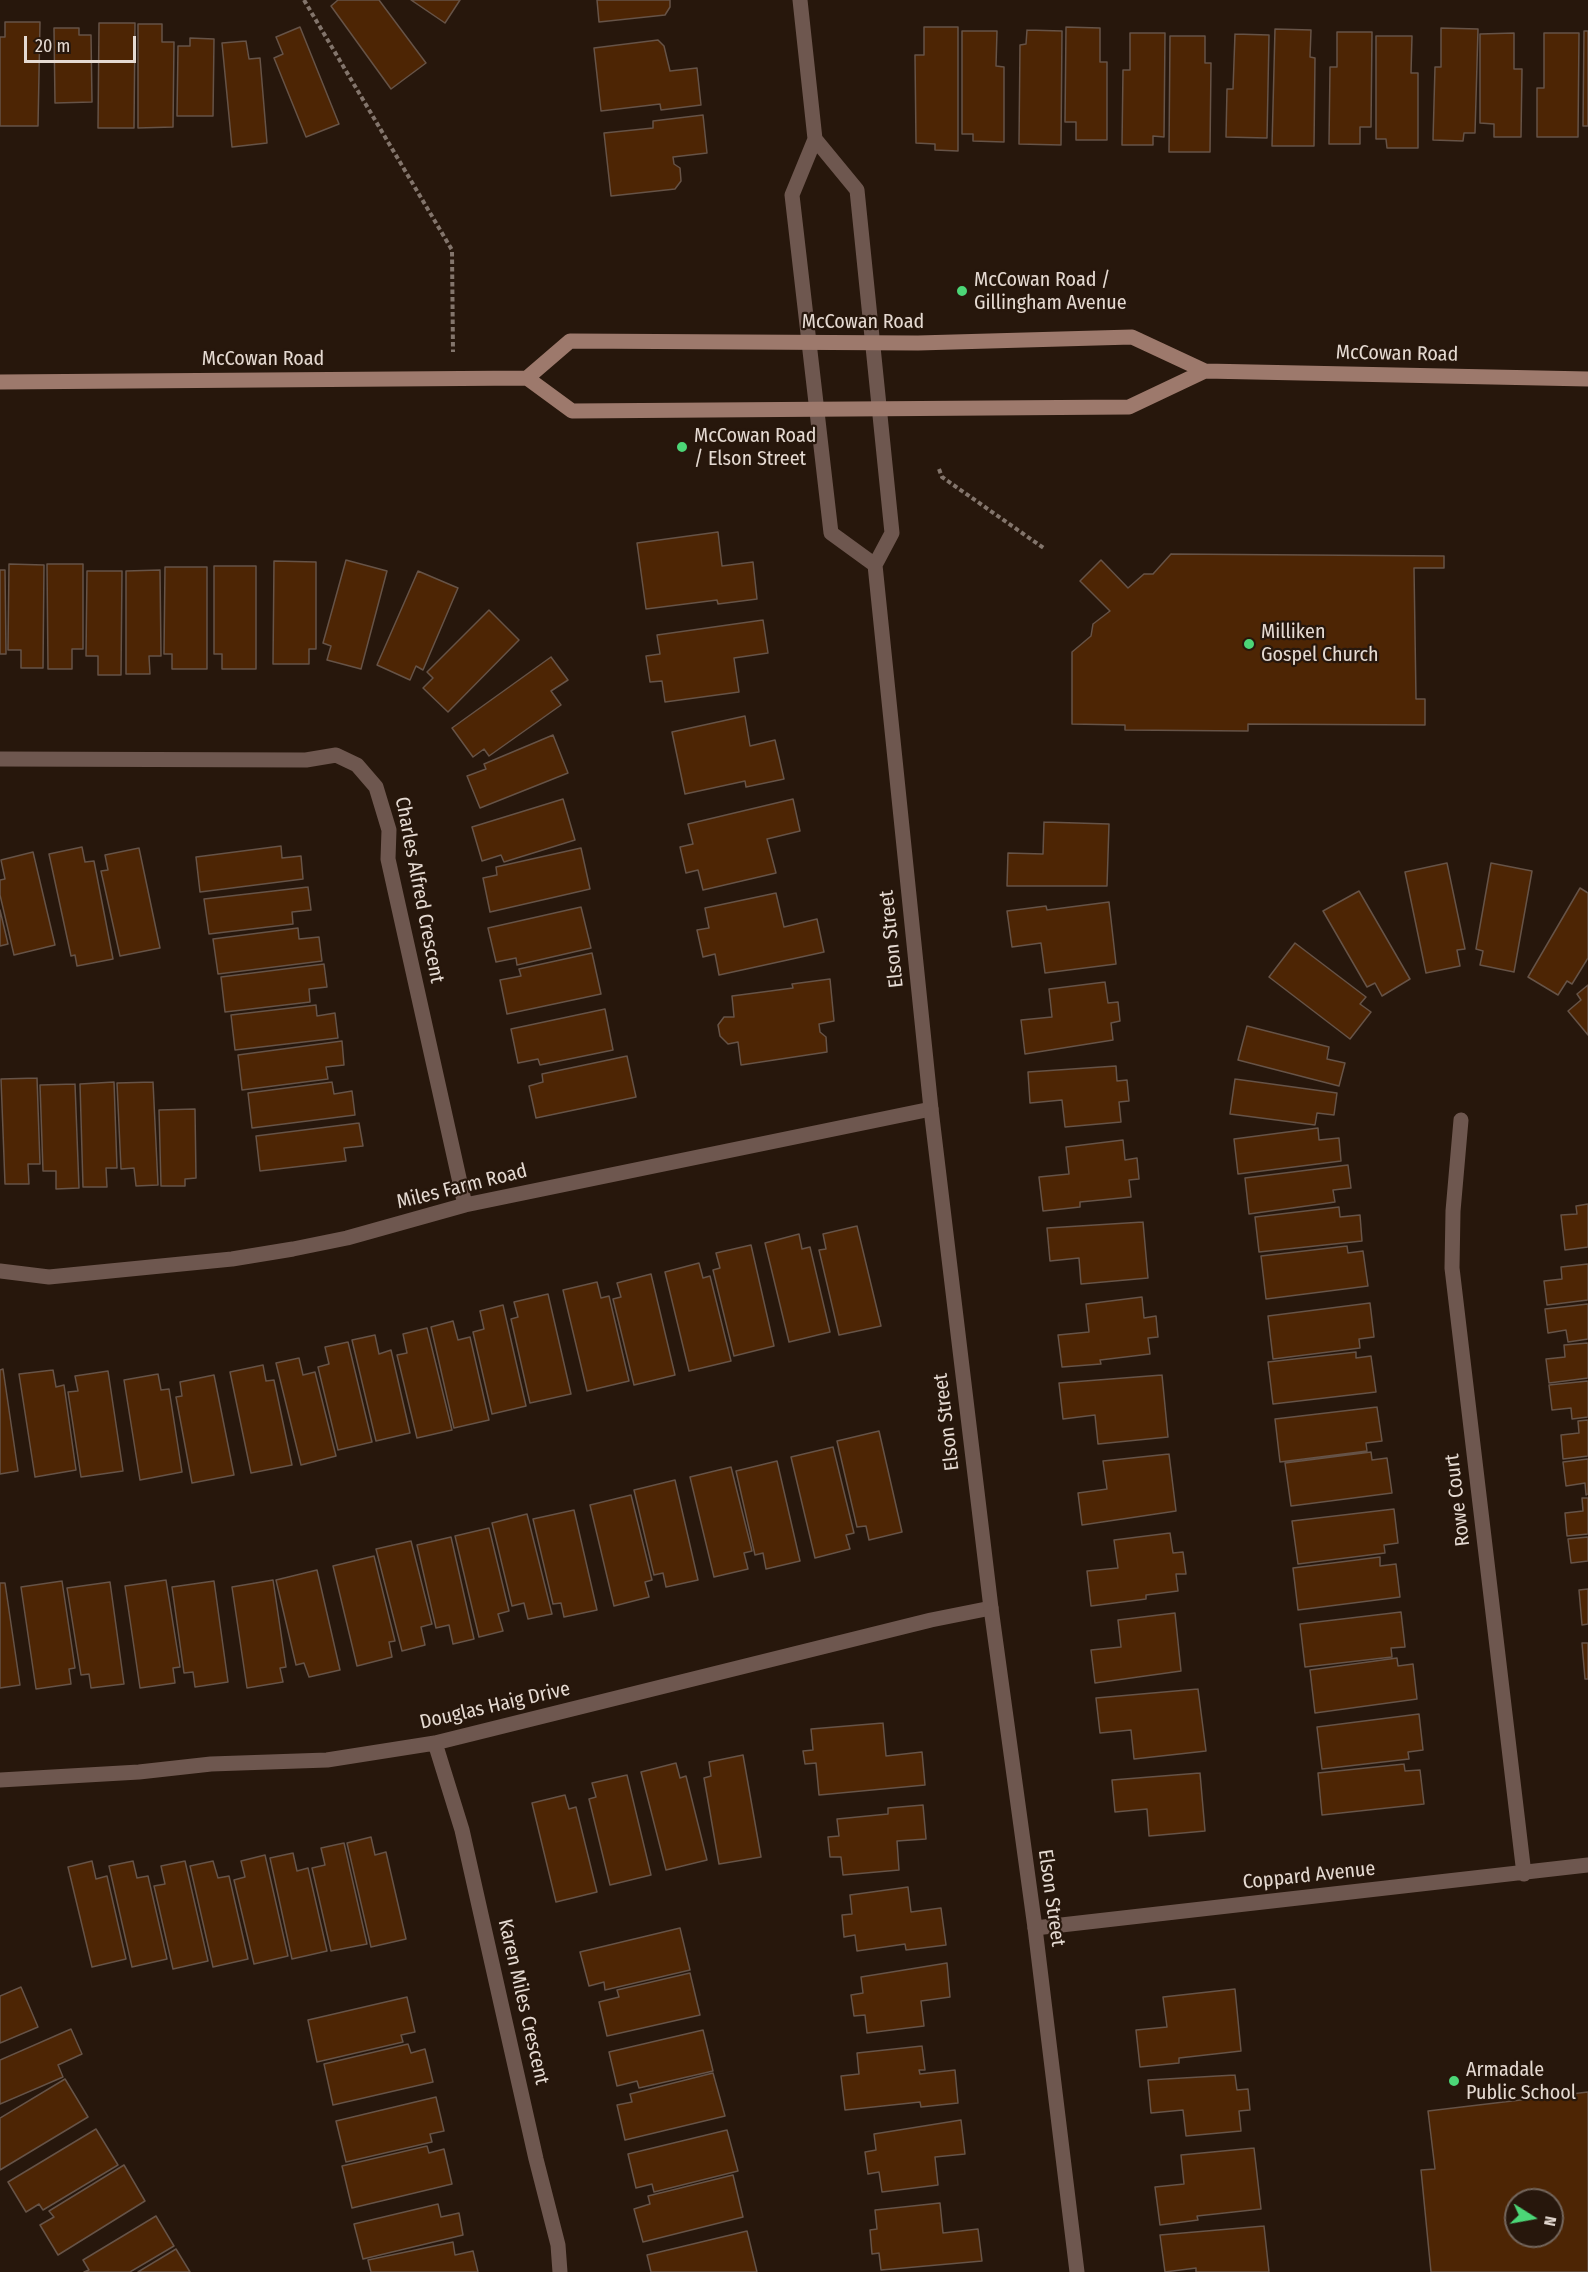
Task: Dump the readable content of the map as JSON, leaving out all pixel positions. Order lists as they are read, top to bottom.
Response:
{
  "streets": {
    "main road": ["McCowan Road"],
    "street": [
      "Charles Alfred Crescent",
      "Elson Street",
      "Miles Farm Road",
      "Rowe Court",
      "Douglas Haig Drive",
      "Coppard Avenue",
      "Karen Miles Crescent"
    ]
  },
  "crossings": [
    ["Charles Alfred Crescent", "Miles Farm Road"],
    ["Elson Street", "Miles Farm Road"],
    ["Elson Street", "Douglas Haig Drive"],
    ["Elson Street", "Coppard Avenue"],
    ["Rowe Court", "Coppard Avenue"],
    ["Douglas Haig Drive", "Karen Miles Crescent"]
  ],
  "places": [
    "McCowan Road / Gillingham Avenue",
    "McCowan Road / Elson Street",
    "Milliken Gospel Church",
    "Armadale Public School"
  ],
  "scale_bar": "20 m",
  "north": "right"
}
